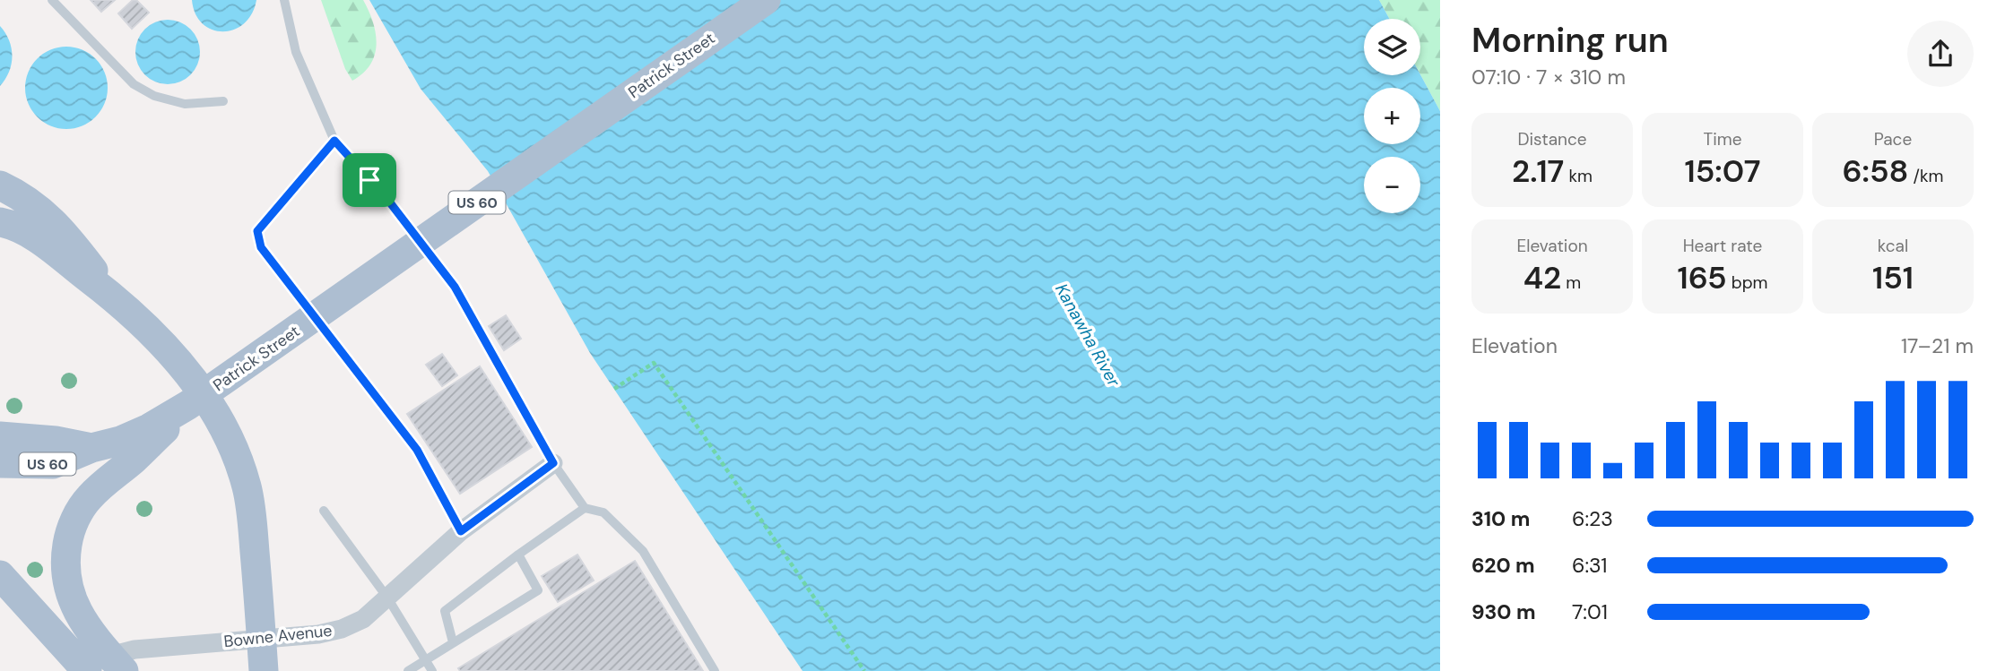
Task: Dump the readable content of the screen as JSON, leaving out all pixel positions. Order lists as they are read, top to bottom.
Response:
{
  "streets": {
    "main road": ["Patrick Street", "US 60"],
    "street": ["Bowne Avenue"]
  },
  "crossings": [
    ["Patrick Street", "US 60"]
  ],
  "water": ["Kanawha River"],
  "page": {
    "heading": ["Morning run", "07:10 · 7 × 310 m"],
    "map_buttons": ["+", "−"],
    "stats": [
      ["Distance", "2.17 km"],
      ["Time", "15:07"],
      ["Pace", "6:58 /km"],
      ["Elevation", "42 m"],
      ["Heart rate", "165 bpm"],
      ["kcal", "151"]
    ],
    "chart": ["Elevation", "17–21 m"],
    "list": [
      {
        "name": "310 m",
        "note": "6:23"
      },
      {
        "name": "620 m",
        "note": "6:31"
      },
      {
        "name": "930 m",
        "note": "7:01"
      }
    ]
  }
}
